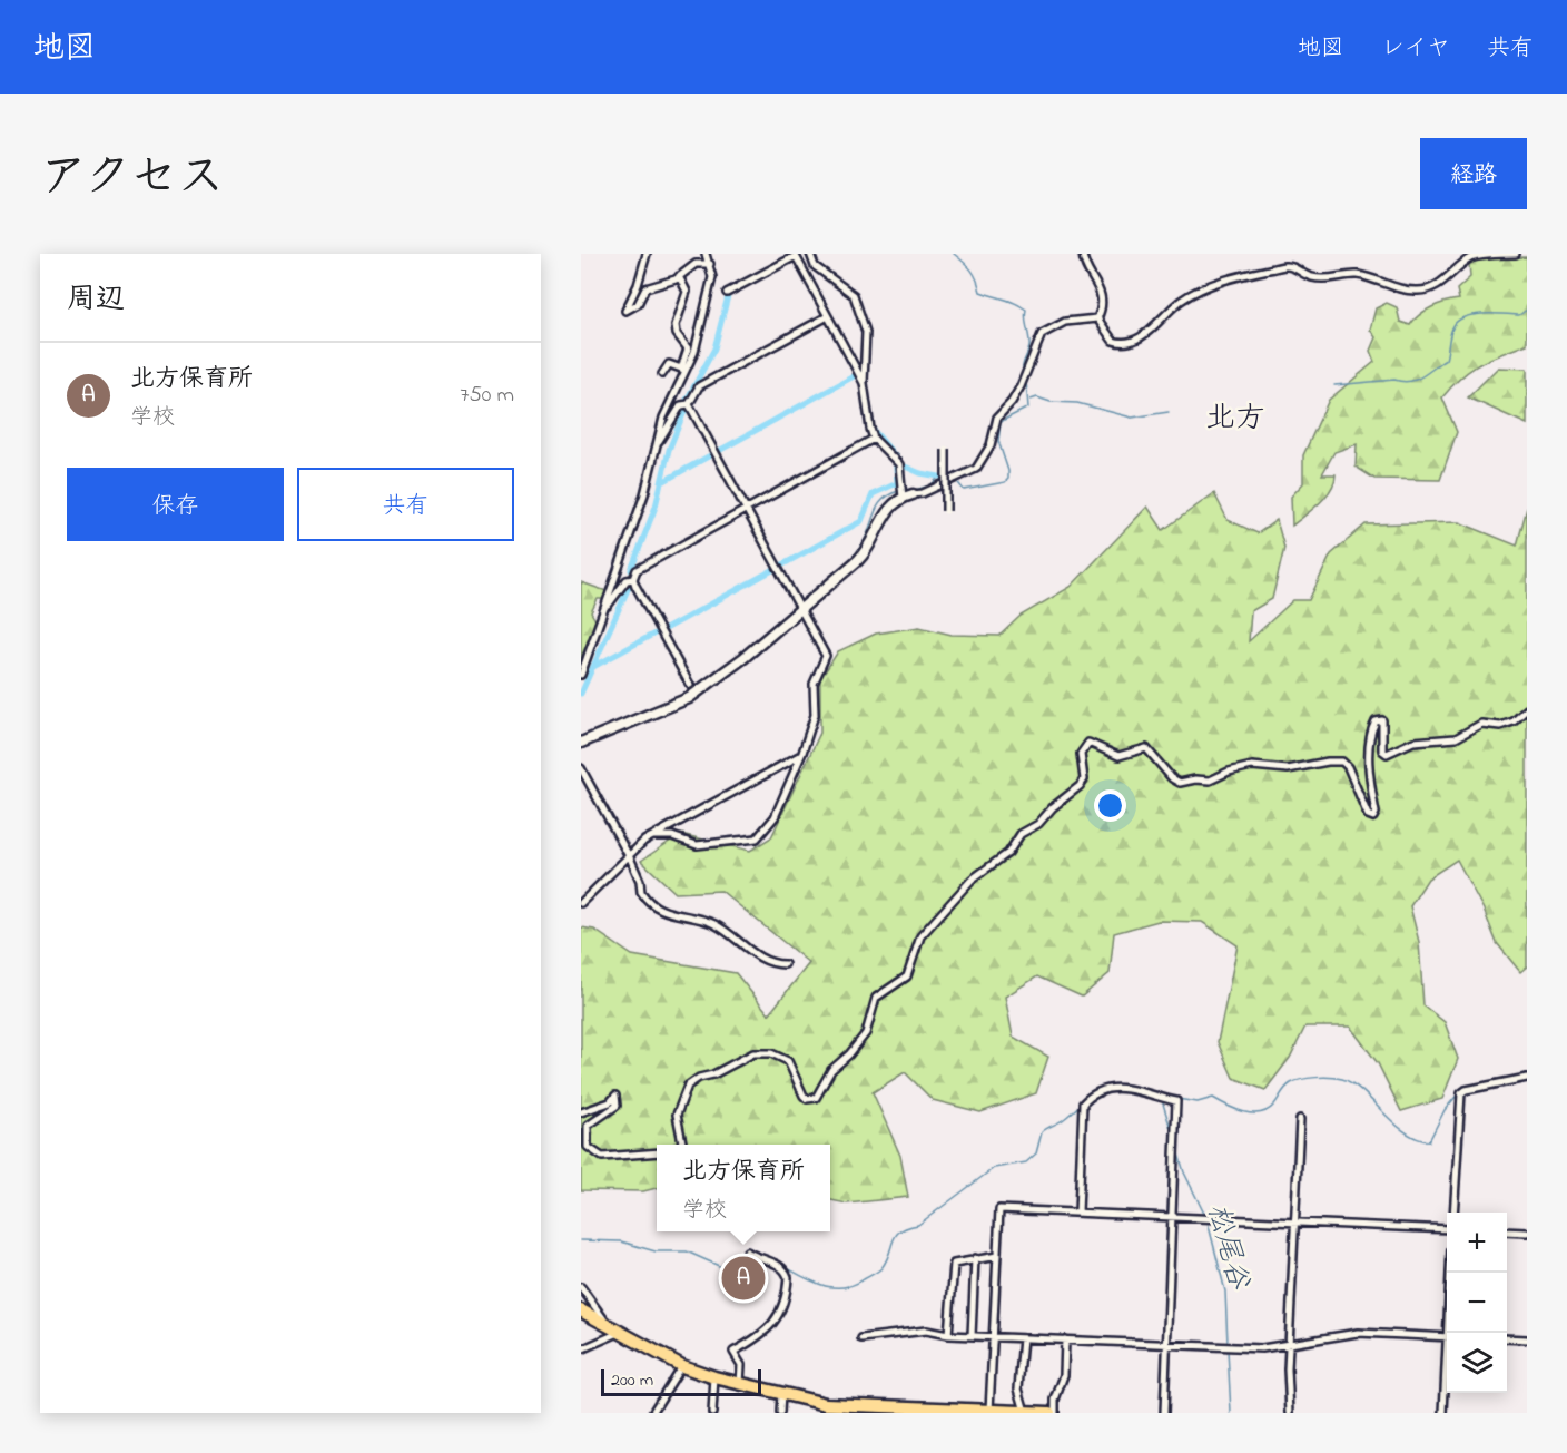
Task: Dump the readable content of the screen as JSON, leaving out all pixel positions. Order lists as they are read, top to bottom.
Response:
{
  "districts": ["北方"],
  "water": ["松尾谷"],
  "scale_bar": "200 m",
  "page": {
    "header": "地図",
    "nav": ["地図", "レイヤ", "共有"],
    "title": "アクセス",
    "buttons": [
      "経路",
      ["保存", "共有"]
    ],
    "heading": "周辺",
    "list": [
      {
        "mark": "A",
        "name": "北方保育所",
        "note": "学校",
        "value": "750 m"
      }
    ],
    "popup": ["北方保育所", "学校"],
    "map_buttons": ["+", "−"],
    "pins": "A",
    "scale": "200 m"
  }
}
